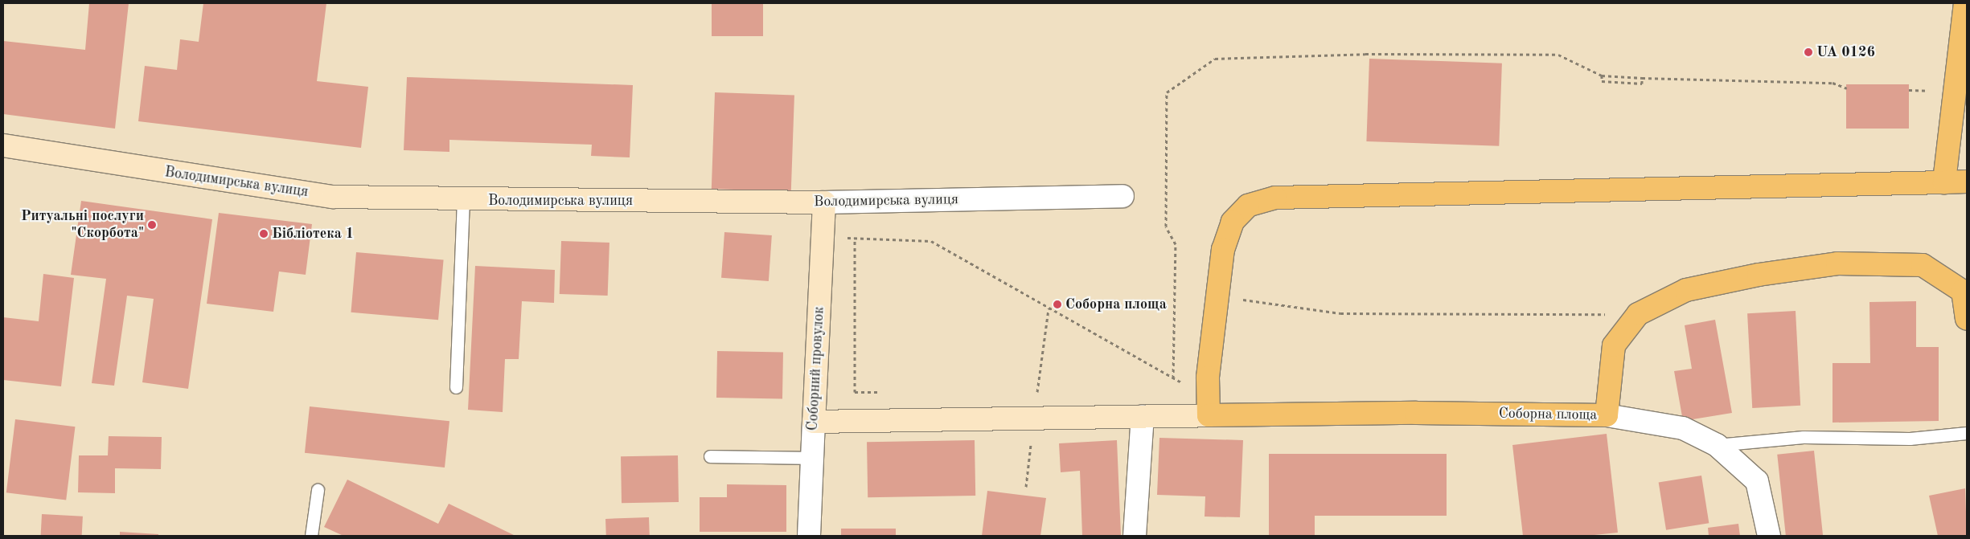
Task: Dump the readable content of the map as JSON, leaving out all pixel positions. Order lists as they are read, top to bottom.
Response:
{
  "streets": {
    "main road": ["Володимирська вулиця", "Соборний провулок", "Соборна площа"]
  },
  "crossings": [
    ["Володимирська вулиця", "Соборний провулок"],
    ["Соборний провулок", "Соборна площа"]
  ],
  "places": [
    "UA 0126",
    "Ритуальні послуги \"Скорбота\"",
    "Бібліотека 1",
    "Соборна площа"
  ]
}
